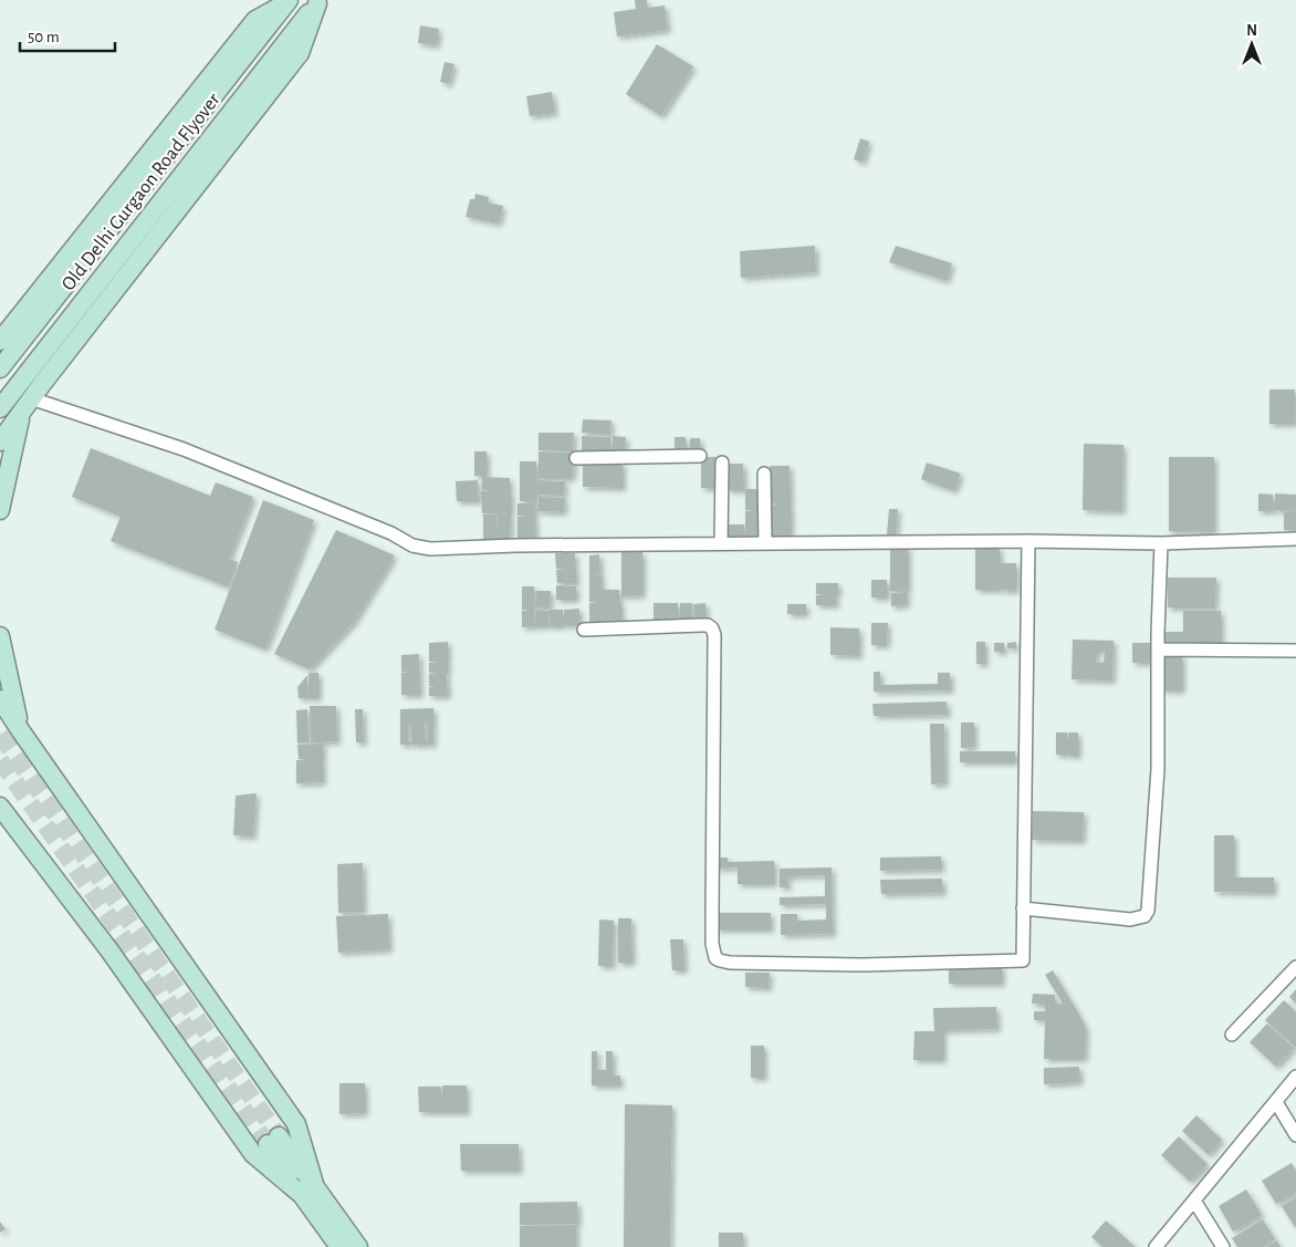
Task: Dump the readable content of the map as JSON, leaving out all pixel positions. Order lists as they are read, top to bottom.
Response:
{
  "streets": {
    "main road": ["Old Delhi Gurgaon Road Flyover"]
  },
  "scale_bar": "50 m",
  "north": "top"
}
